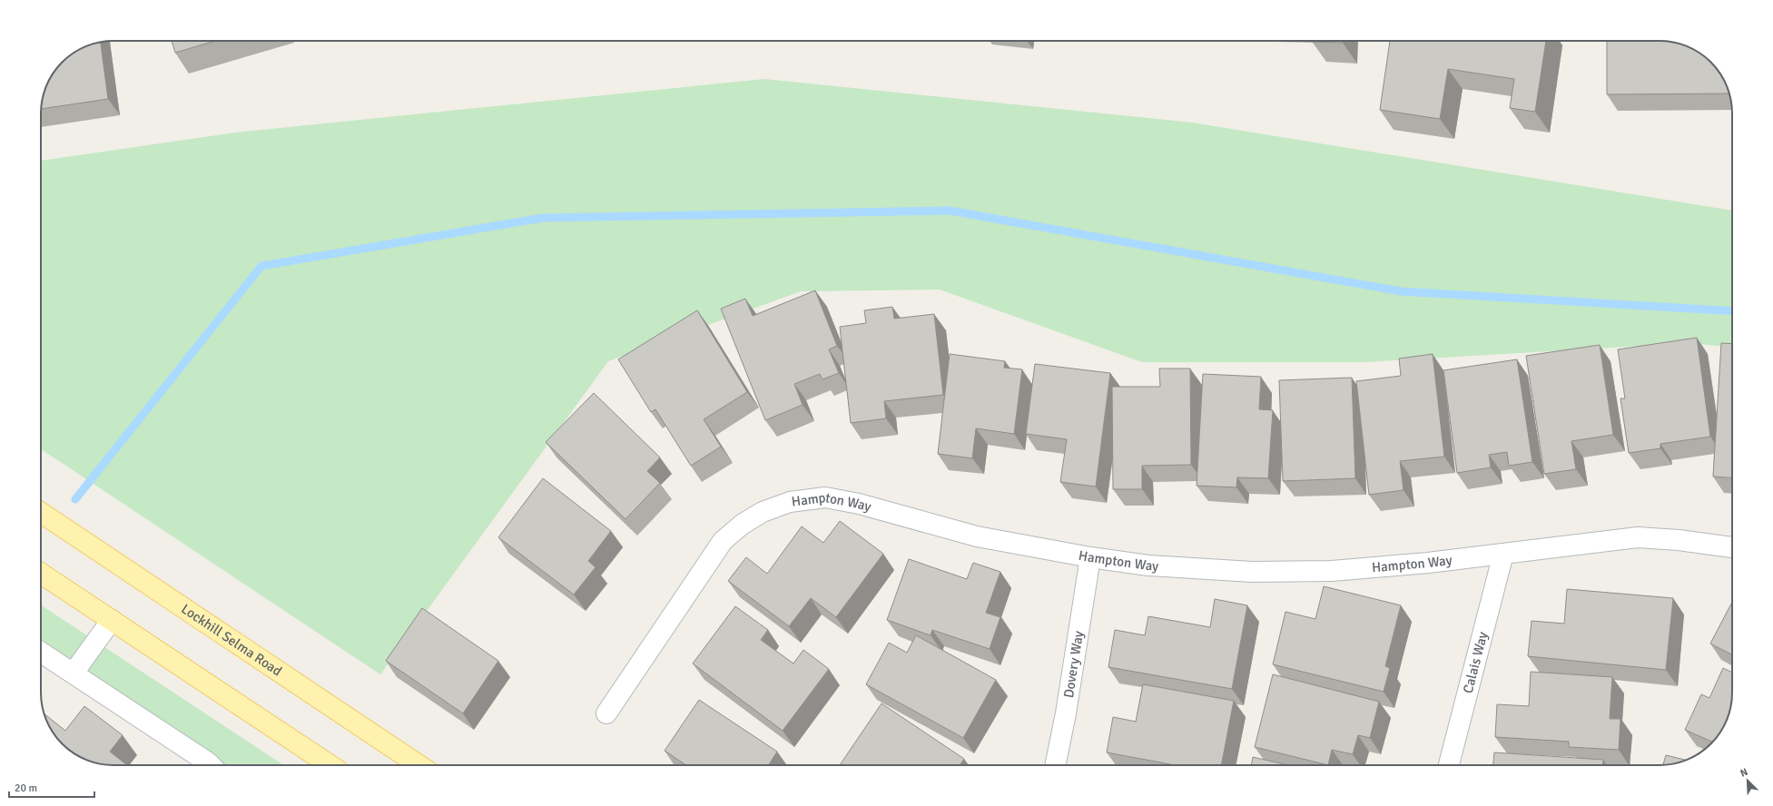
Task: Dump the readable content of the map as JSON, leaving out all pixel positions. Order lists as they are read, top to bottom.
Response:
{
  "streets": {
    "main road": ["Lockhill Selma Road"],
    "street": ["Hampton Way", "Calais Way", "Dovery Way"]
  },
  "crossings": [
    ["Hampton Way", "Calais Way"],
    ["Hampton Way", "Dovery Way"]
  ],
  "scale_bar": "20 m",
  "north": "top left"
}
